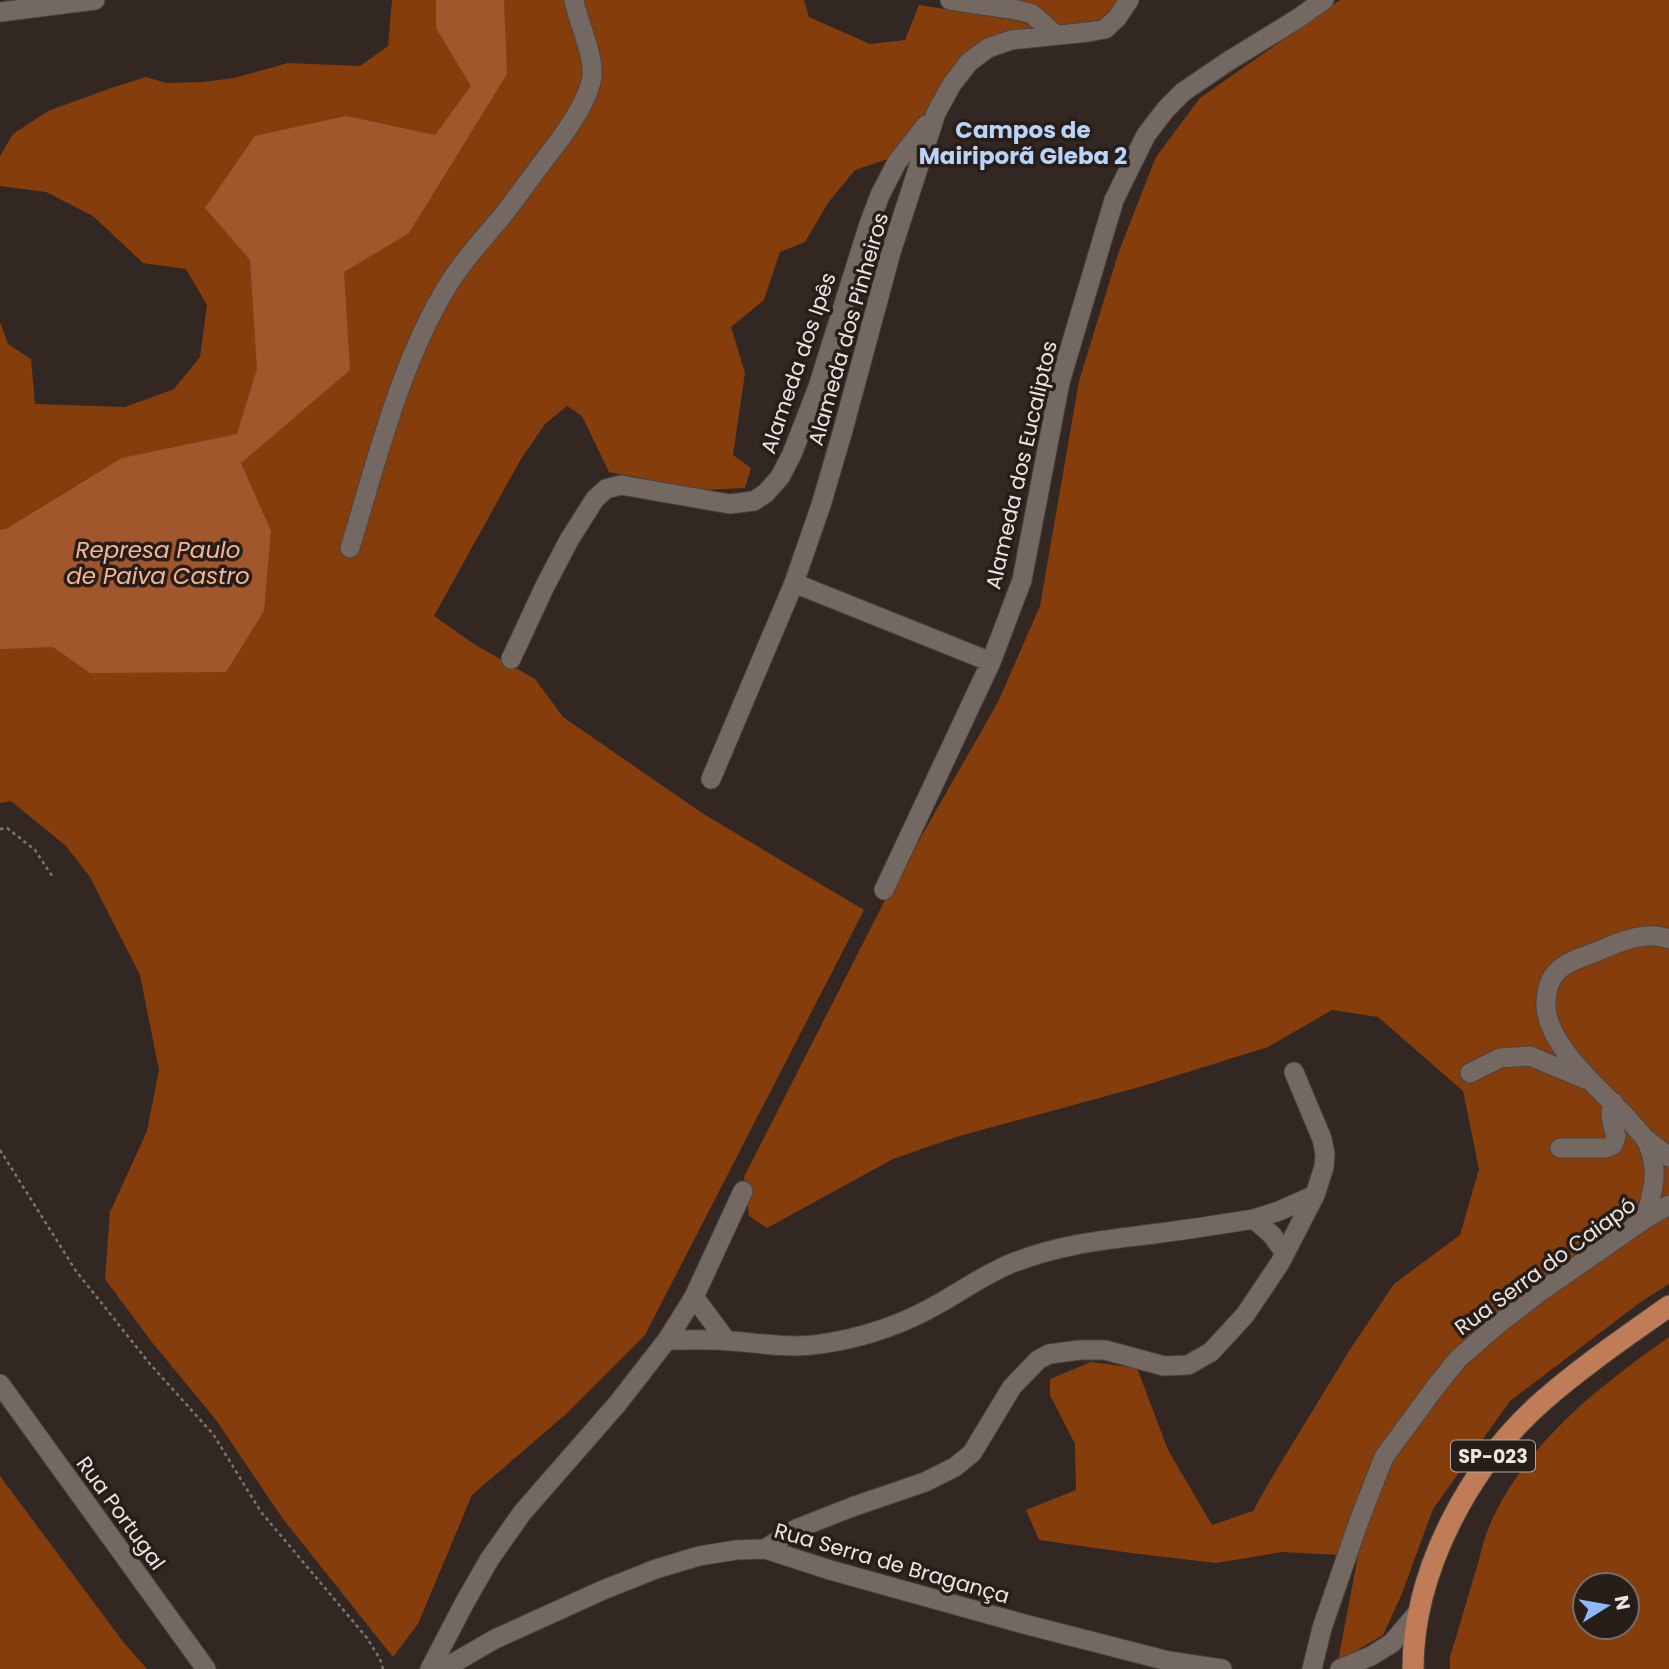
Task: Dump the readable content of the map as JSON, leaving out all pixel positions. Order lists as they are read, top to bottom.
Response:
{
  "streets": {
    "main road": ["SP-023"],
    "street": [
      "Alameda dos Pinheiros",
      "Alameda dos Ipês",
      "Alameda dos Eucaliptos",
      "Rua Serra do Caiapó",
      "Rua Portugal",
      "Rua Serra de Bragança"
    ]
  },
  "crossings": [
    ["Alameda dos Pinheiros", "Alameda dos Ipês"]
  ],
  "districts": ["Campos de Mairiporã Gleba 2"],
  "water": ["Represa Paulo de Paiva Castro"],
  "north": "right"
}
